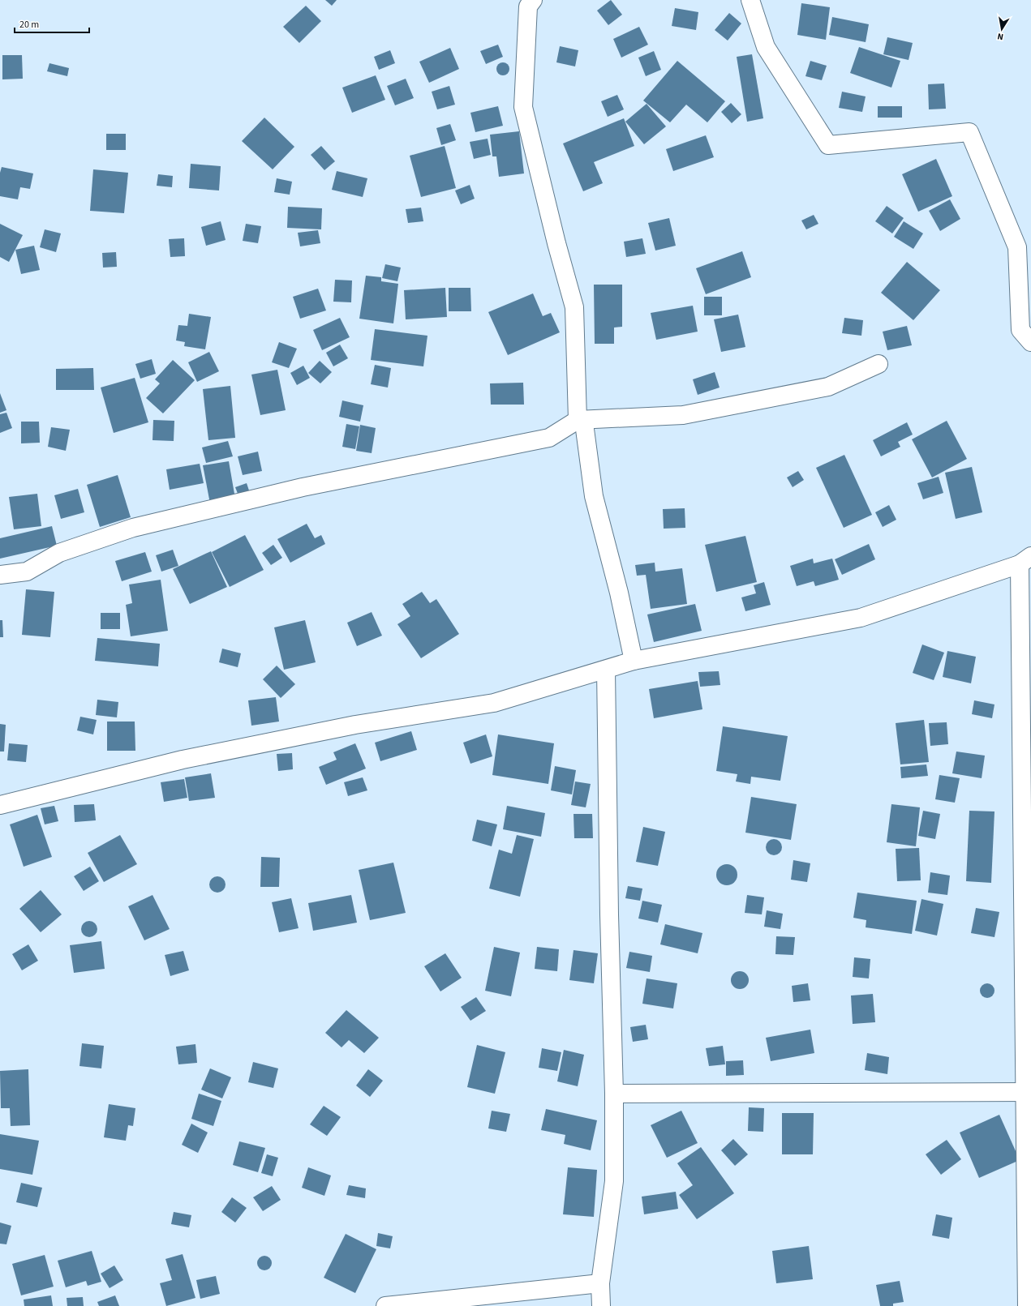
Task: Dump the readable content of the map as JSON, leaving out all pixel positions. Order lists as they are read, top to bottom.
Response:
{
  "scale_bar": "20 m",
  "north": "bottom"
}
